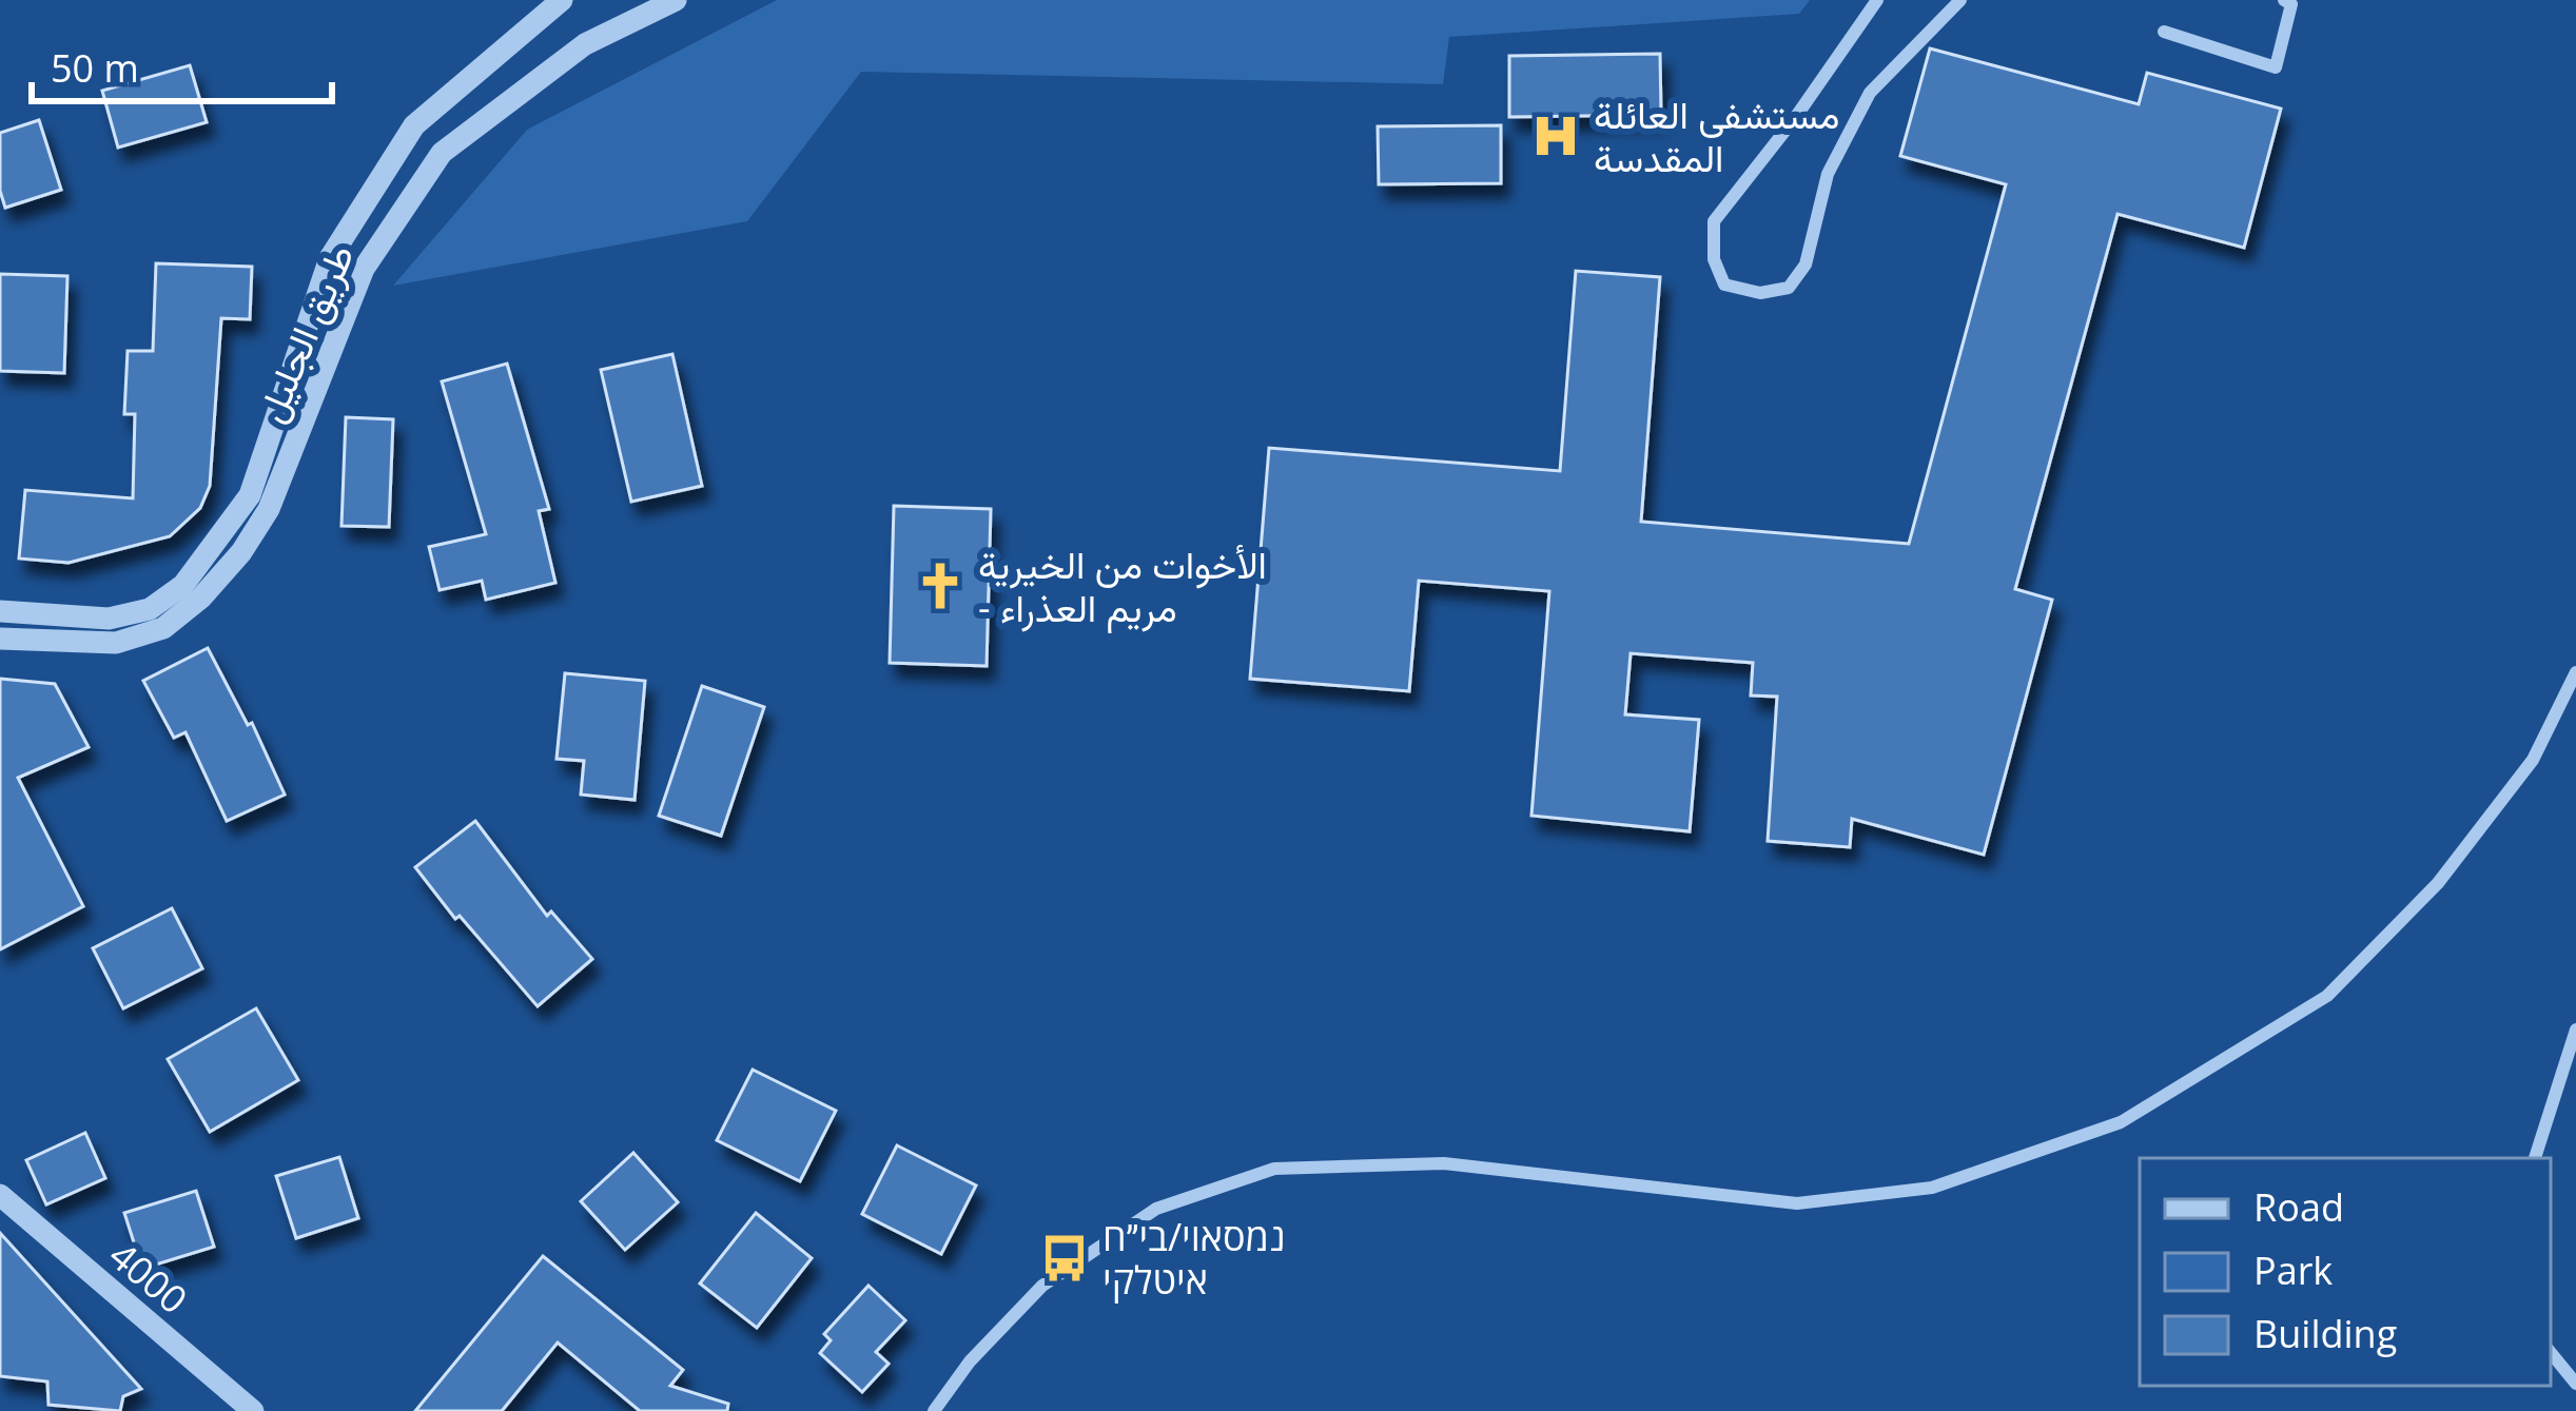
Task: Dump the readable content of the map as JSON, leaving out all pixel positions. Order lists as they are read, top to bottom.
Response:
{
  "streets": {
    "street": ["طريق الجليل", "4000"]
  },
  "places": {
    "hospital": ["مستشفى العائلة المقدسة"],
    "church": ["الأخوات من الخيرية - مريم العذراء"],
    "bus stop": ["נמסאוי/בי״ח איטלקי"]
  },
  "legend": ["Road", "Park", "Building"],
  "scale_bar": "50 m"
}
